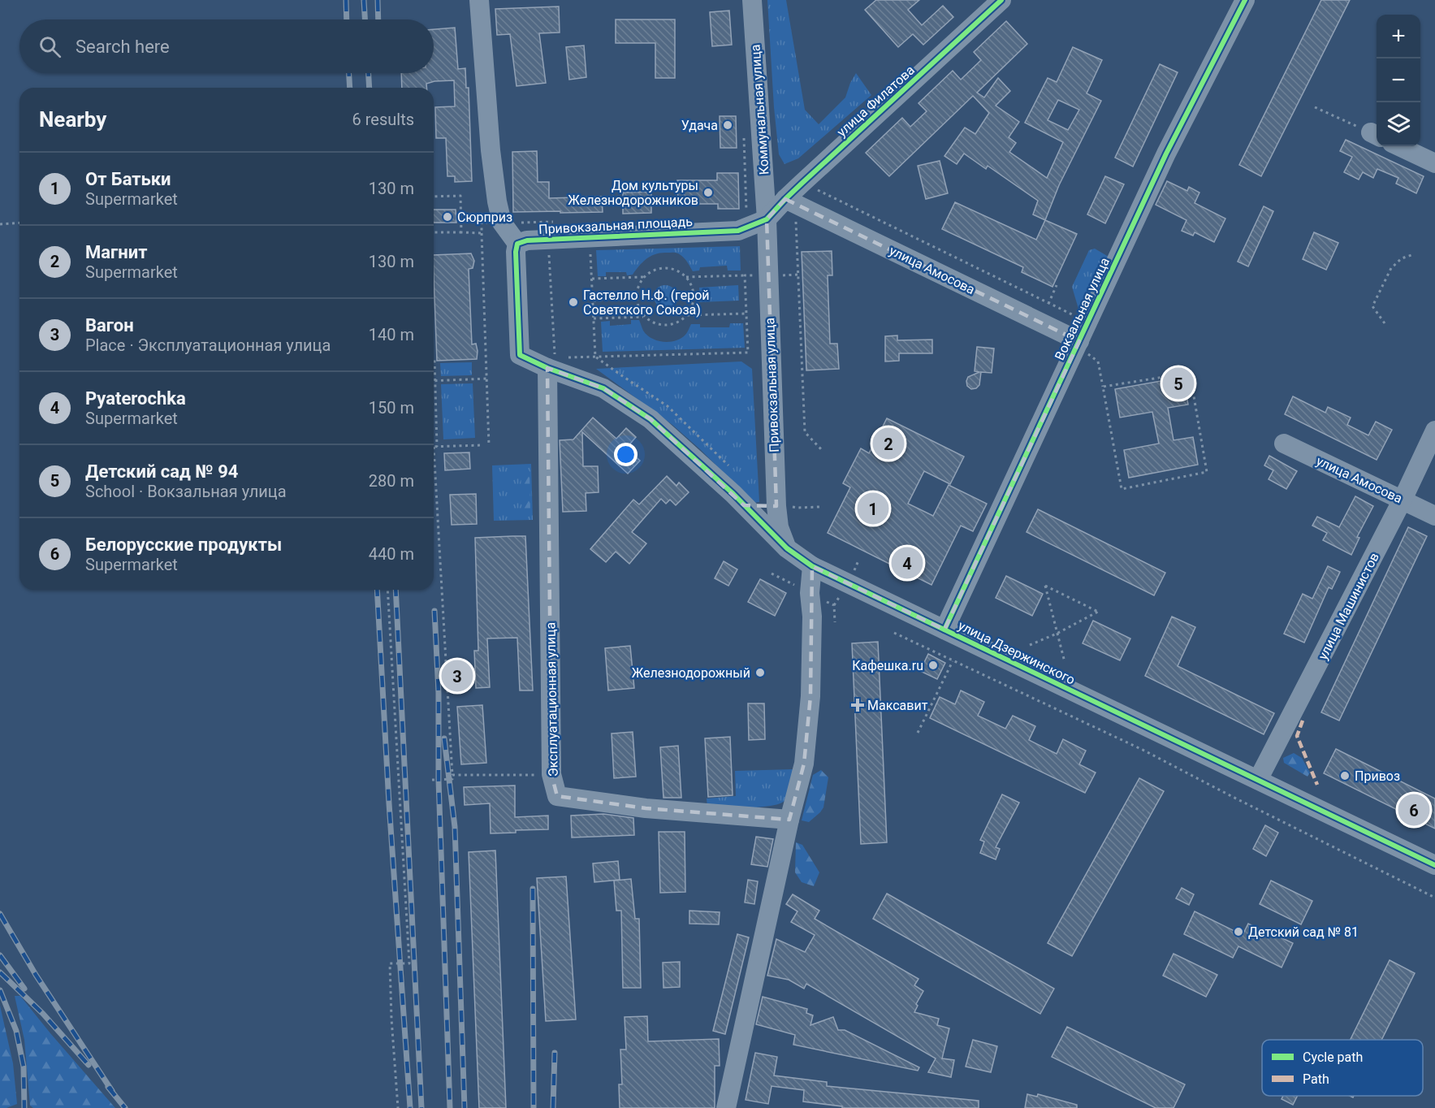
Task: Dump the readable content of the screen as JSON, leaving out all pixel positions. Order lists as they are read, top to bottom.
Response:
{
  "streets": {
    "street": [
      "улица Филатова",
      "Коммунальная улица",
      "Привокзальная площадь",
      "улица Амосова",
      "Вокзальная улица",
      "Привокзальная улица",
      "улица Машинистов",
      "улица Дзержинского",
      "Эксплуатационная улица"
    ]
  },
  "crossings": [
    ["улица Филатова", "Коммунальная улица"],
    ["улица Филатова", "Привокзальная площадь"],
    ["улица Филатова", "улица Амосова"],
    ["улица Филатова", "Привокзальная улица"],
    ["Коммунальная улица", "Привокзальная площадь"],
    ["Коммунальная улица", "Привокзальная улица"],
    ["Привокзальная площадь", "Привокзальная улица"],
    ["Привокзальная площадь", "улица Дзержинского"],
    ["улица Амосова", "Вокзальная улица"],
    ["улица Амосова", "улица Машинистов"],
    ["Вокзальная улица", "улица Дзержинского"],
    ["Привокзальная улица", "улица Дзержинского"],
    ["улица Машинистов", "улица Дзержинского"],
    ["улица Дзержинского", "Эксплуатационная улица"]
  ],
  "places": {
    "other": [
      "Удача",
      "Дом культуры Железнодорожников",
      "Сюрприз",
      "Гастелло Н.Ф. (герой Советского Союза)",
      "Кафешка.ru",
      "Железнодорожный",
      "Привоз",
      "Детский сад № 81"
    ],
    "health": ["Максавит"]
  },
  "legend": ["Cycle path", "Path"],
  "page": {
    "map_buttons": ["+", "−"],
    "search": "Search here",
    "heading": ["Nearby", "6 results"],
    "list": [
      {
        "mark": "1",
        "name": "От Батьки",
        "note": "Supermarket",
        "value": "130 m"
      },
      {
        "mark": "2",
        "name": "Магнит",
        "note": "Supermarket",
        "value": "130 m"
      },
      {
        "mark": "3",
        "name": "Вагон",
        "note": "Place · Эксплуатационная улица",
        "value": "140 m"
      },
      {
        "mark": "4",
        "name": "Pyaterochka",
        "note": "Supermarket",
        "value": "150 m"
      },
      {
        "mark": "5",
        "name": "Детский сад № 94",
        "note": "School · Вокзальная улица",
        "value": "280 m"
      },
      {
        "mark": "6",
        "name": "Белорусские продукты",
        "note": "Supermarket",
        "value": "440 m"
      }
    ],
    "pins": [
      "5",
      "2",
      "1",
      "4",
      "3",
      "6"
    ]
  }
}
